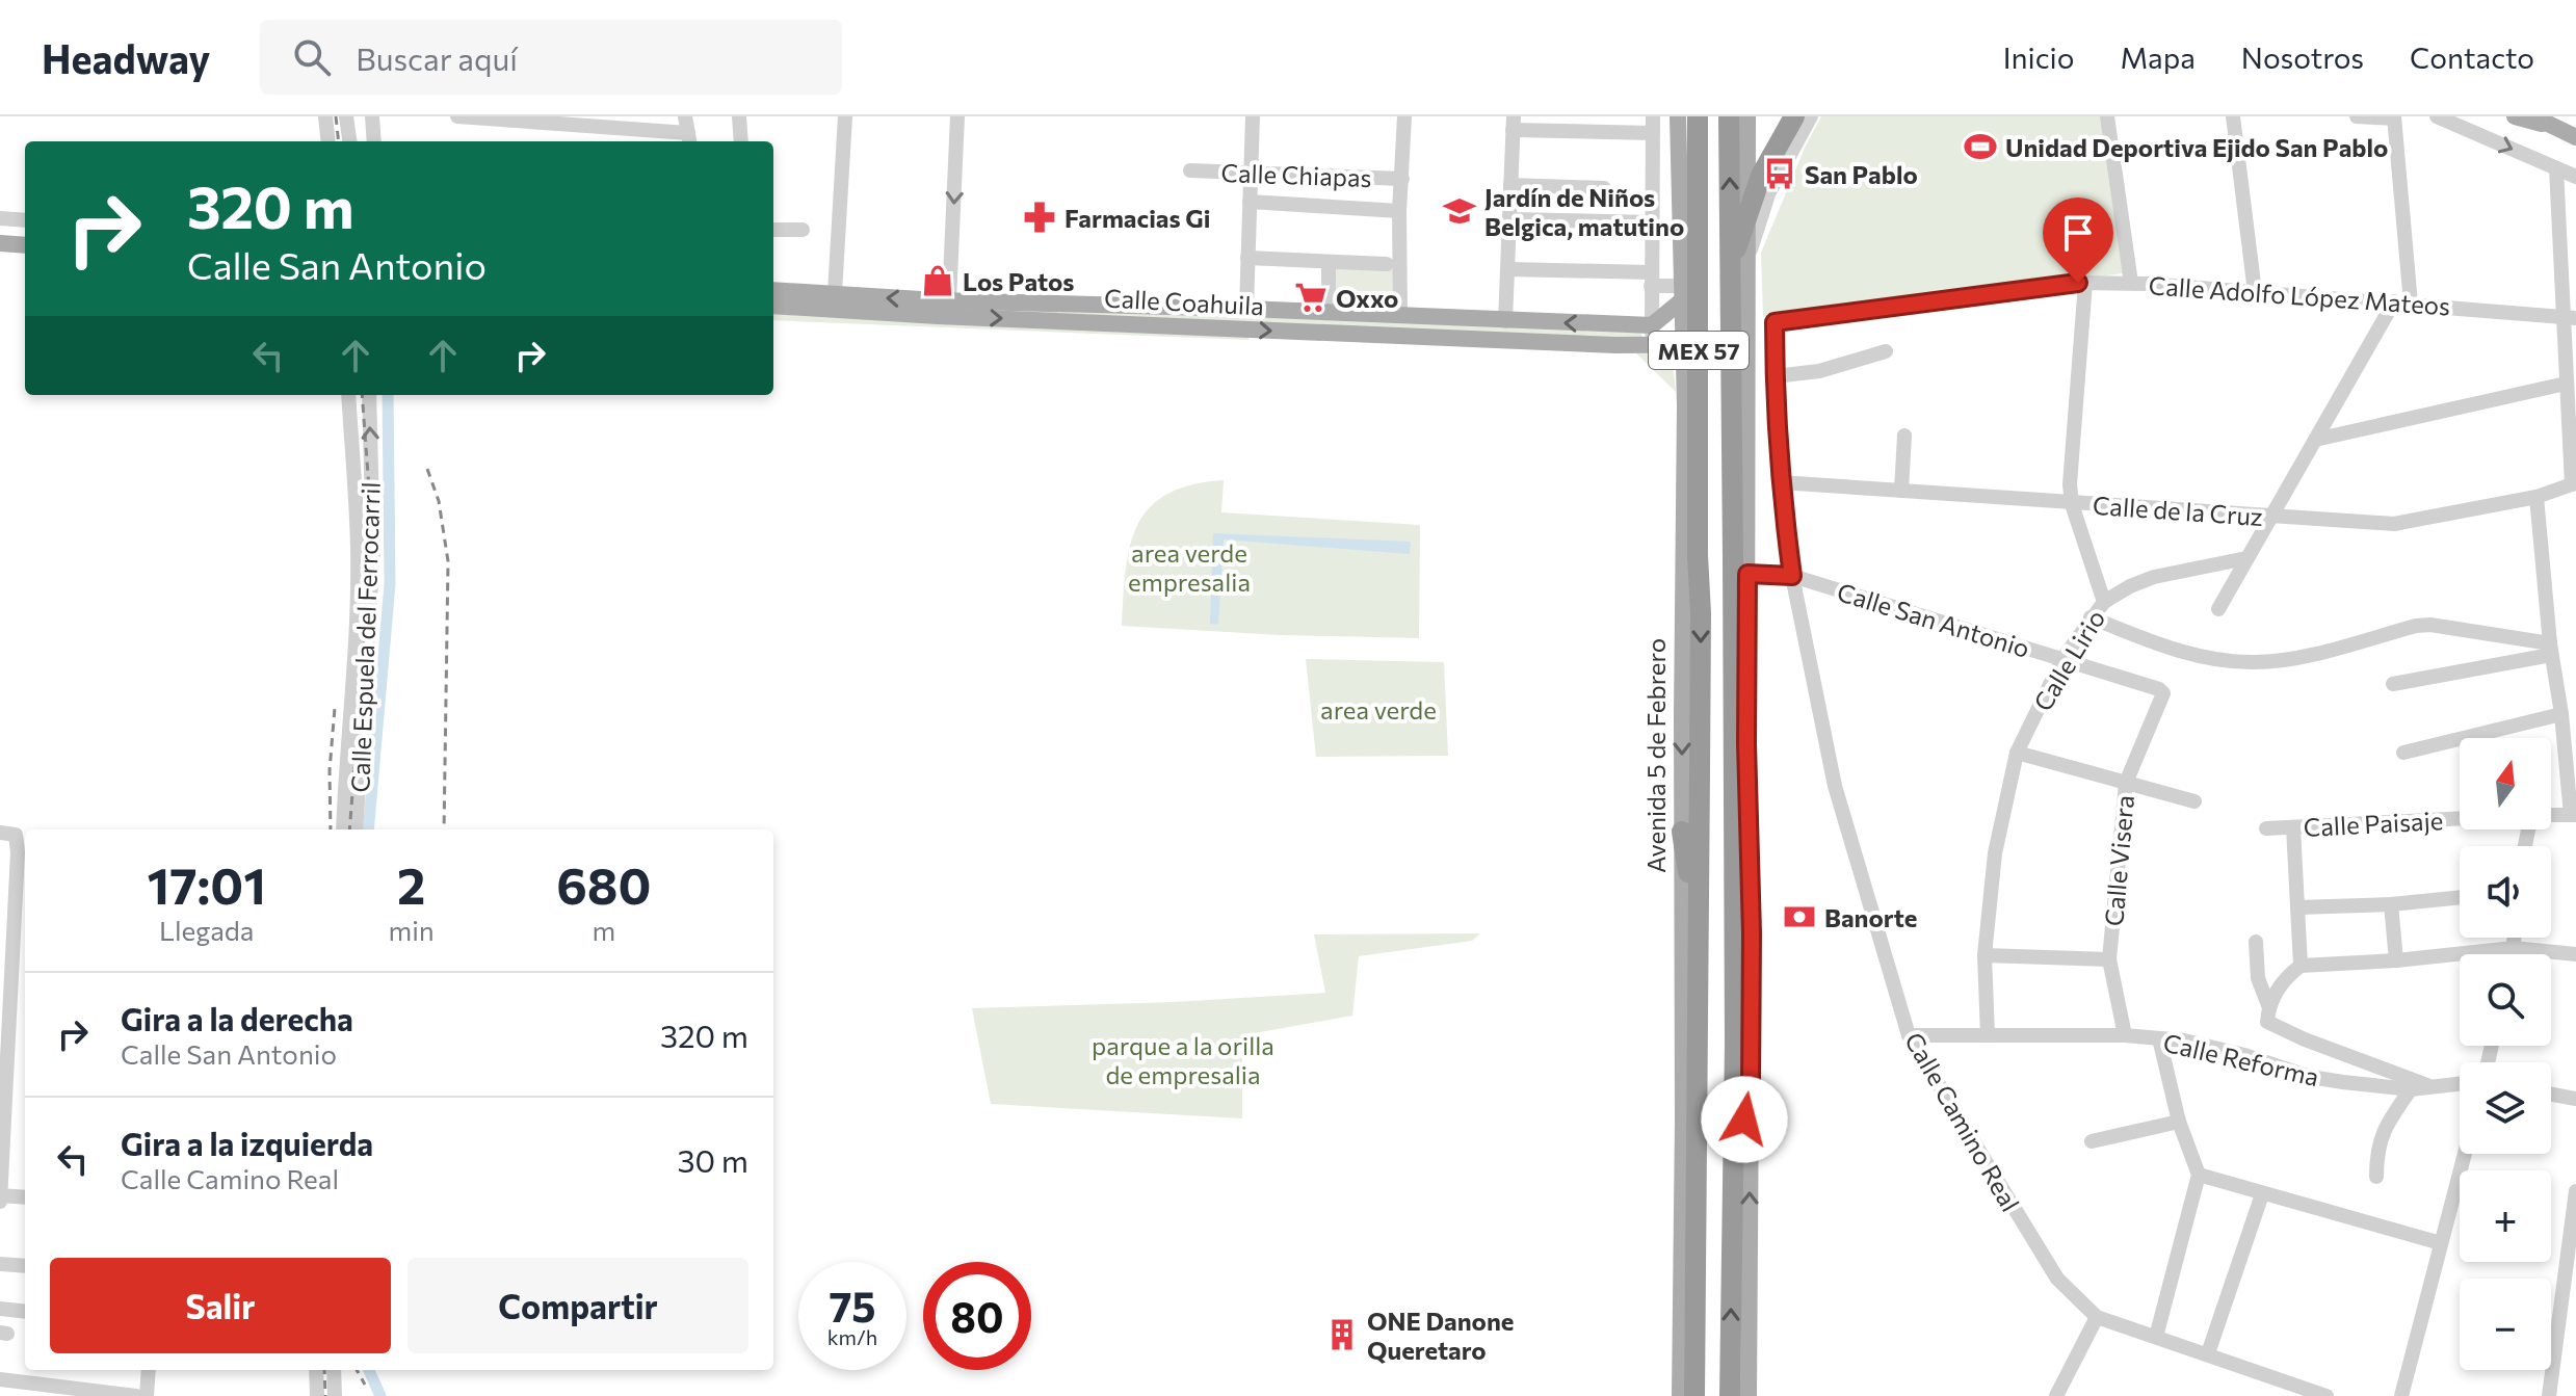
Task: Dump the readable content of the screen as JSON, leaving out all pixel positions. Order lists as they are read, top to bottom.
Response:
{
  "streets": {
    "highway": ["MEX 57", "Avenida 5 de Febrero"],
    "main road": ["Calle Coahuila"],
    "street": [
      "Calle Chiapas",
      "Calle Adolfo López Mateos",
      "Calle de la Cruz",
      "Calle San Antonio",
      "Calle Espuela del Ferrocarril",
      "Calle Lirio",
      "Calle Paisaje",
      "Calle Visera",
      "Calle Reforma",
      "Calle Camino Real"
    ]
  },
  "crossings": [
    ["Calle Adolfo López Mateos", "Calle Lirio"],
    ["Calle Adolfo López Mateos", "Calle Camino Real"],
    ["Calle Coahuila", "Avenida 5 de Febrero"],
    ["Calle de la Cruz", "Calle Lirio"],
    ["Calle de la Cruz", "Calle Camino Real"],
    ["Calle San Antonio", "Calle Lirio"],
    ["Calle San Antonio", "Calle Visera"],
    ["Calle San Antonio", "Calle Camino Real"],
    ["Calle Lirio", "Calle Reforma"],
    ["Calle Visera", "Calle Reforma"],
    ["Calle Reforma", "Calle Camino Real"]
  ],
  "parks": ["area verde empresalia", "area verde", "parque a la orilla de empresalia"],
  "places": {
    "sports": ["Unidad Deportiva Ejido San Pablo"],
    "bus stop": ["San Pablo"],
    "school or university": ["Jardín de Niños Belgica, matutino"],
    "pharmacy": ["Farmacias Gi"],
    "shop": ["Los Patos"],
    "supermarket": ["Oxxo"],
    "bank": ["Banorte"],
    "building": ["ONE Danone Queretaro"]
  },
  "north": "top",
  "page": {
    "header": "Headway",
    "search": "Buscar aquí",
    "nav": [
      "Inicio",
      "Mapa",
      "Nosotros",
      "Contacto"
    ],
    "turn": ["320 m", "Calle San Antonio"],
    "map_buttons": ["+", "−"],
    "eta": [
      "17:01",
      "Llegada",
      "2",
      "min",
      "680",
      "m"
    ],
    "list": [
      {
        "name": "Gira a la derecha",
        "note": "Calle San Antonio",
        "value": "320 m"
      },
      {
        "name": "Gira a la izquierda",
        "note": "Calle Camino Real",
        "value": "30 m"
      }
    ],
    "buttons": ["Salir", "Compartir"],
    "speed": "75 km/h",
    "limit": "80"
  }
}
